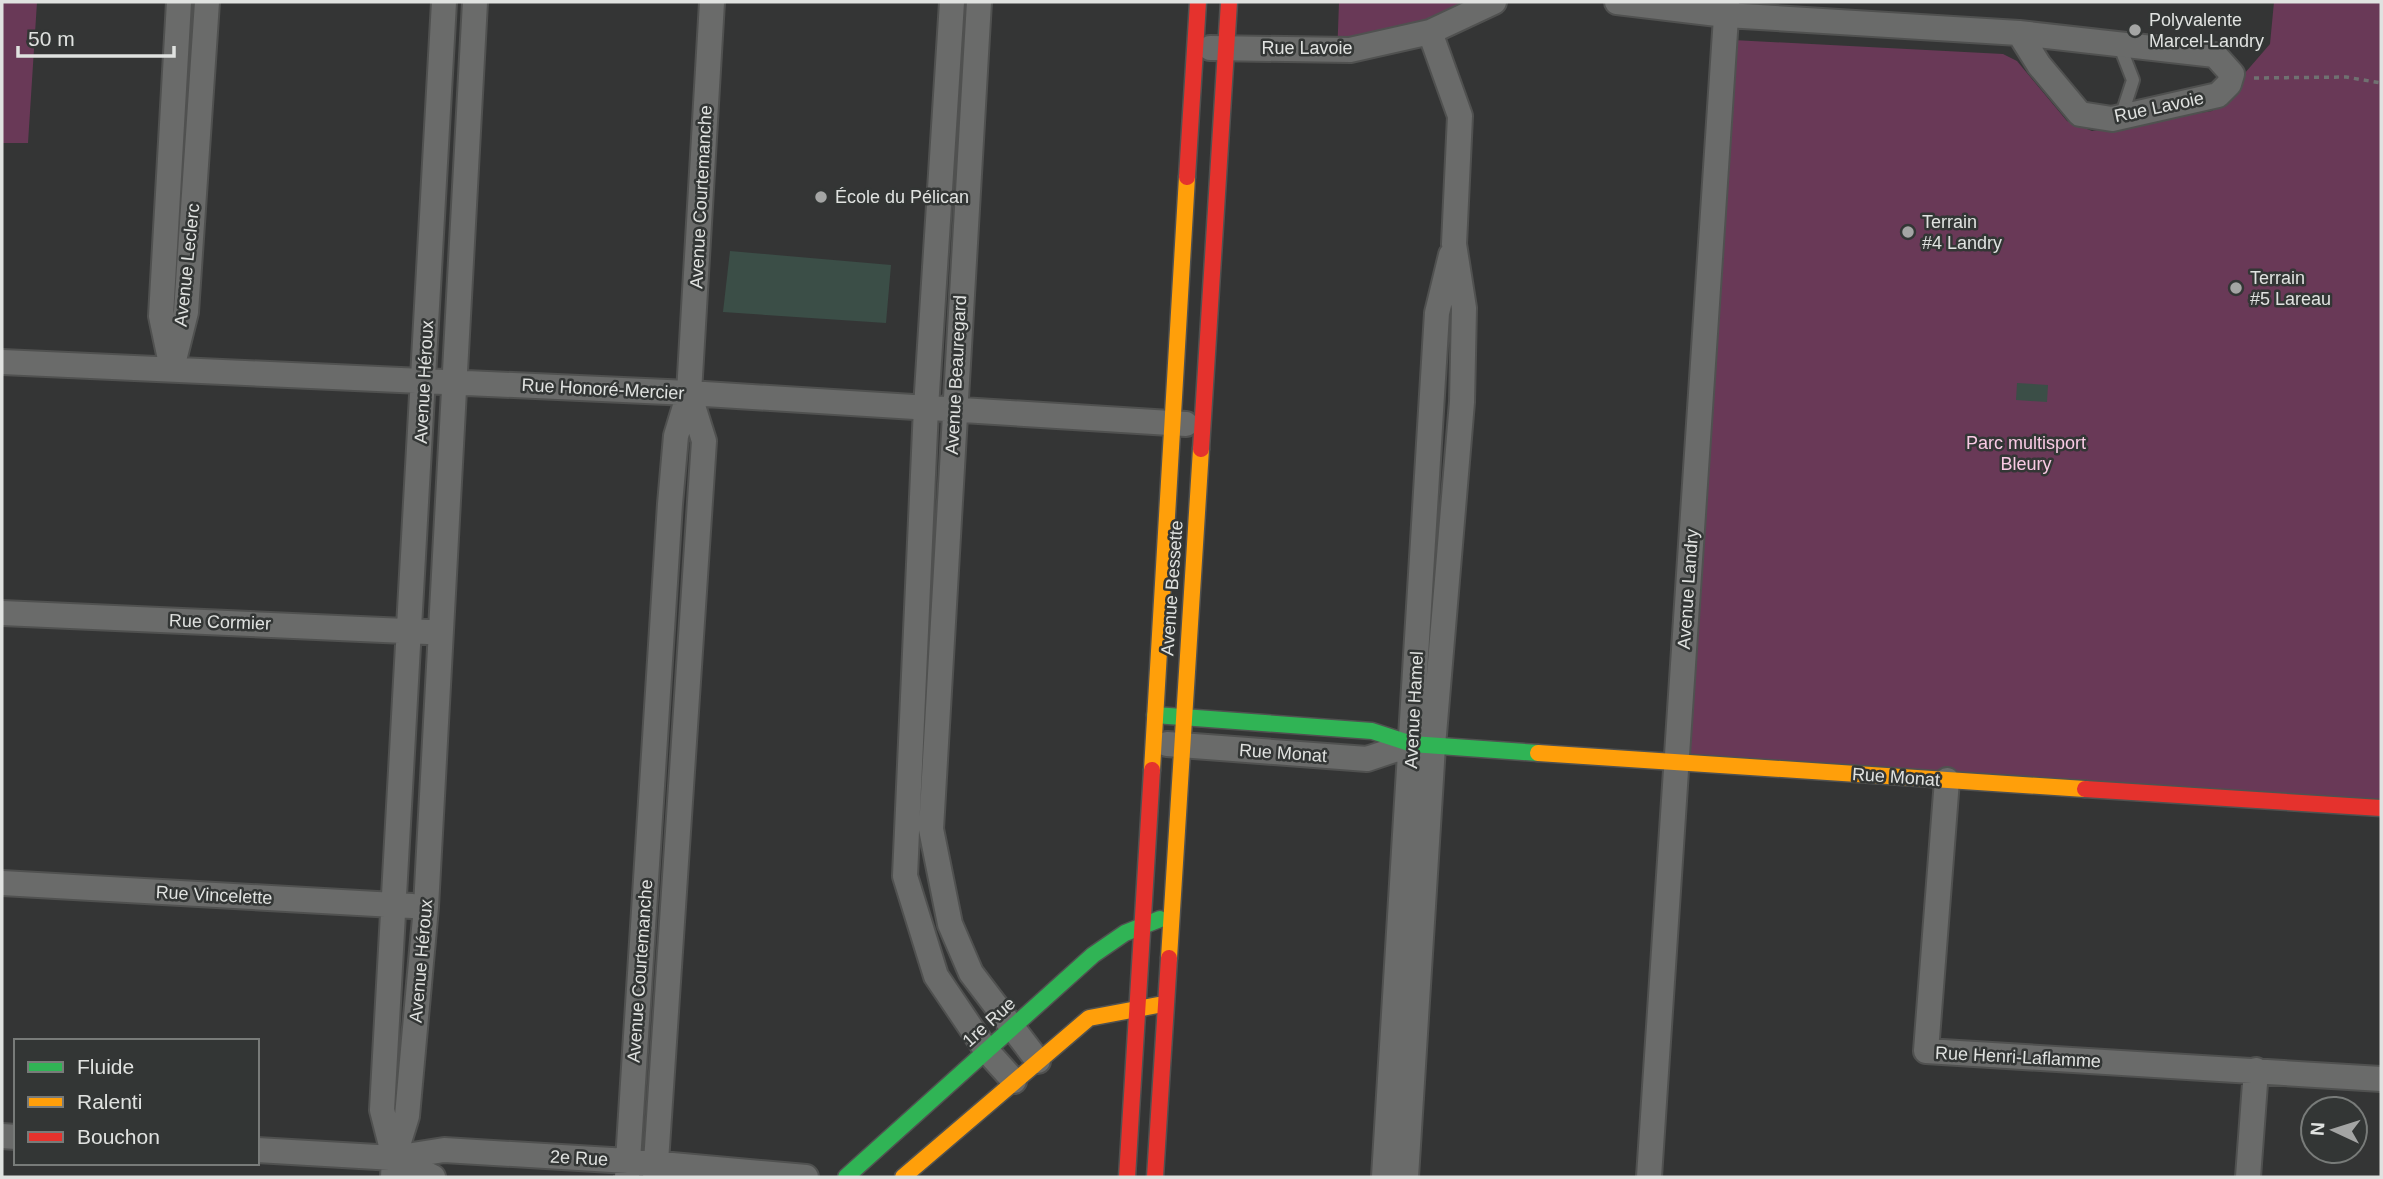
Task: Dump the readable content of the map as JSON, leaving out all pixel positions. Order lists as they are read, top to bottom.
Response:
{
  "streets": {
    "street": [
      "Rue Lavoie",
      "Avenue Courtemanche",
      "Avenue Leclerc",
      "Avenue Beauregard",
      "Avenue Héroux",
      "Rue Honoré-Mercier",
      "Avenue Bessette",
      "Avenue Landry",
      "Rue Cormier",
      "Avenue Hamel",
      "Rue Monat",
      "Rue Vincelette",
      "1re Rue",
      "Rue Henri-Laflamme",
      "2e Rue"
    ]
  },
  "crossings": [
    ["Rue Lavoie", "Avenue Bessette"],
    ["Rue Lavoie", "Avenue Hamel"],
    ["Avenue Courtemanche", "Rue Honoré-Mercier"],
    ["Avenue Courtemanche", "2e Rue"],
    ["Avenue Leclerc", "Rue Honoré-Mercier"],
    ["Avenue Beauregard", "Rue Honoré-Mercier"],
    ["Avenue Beauregard", "1re Rue"],
    ["Avenue Héroux", "Rue Honoré-Mercier"],
    ["Avenue Héroux", "Rue Cormier"],
    ["Avenue Héroux", "Rue Vincelette"],
    ["Avenue Héroux", "2e Rue"],
    ["Rue Honoré-Mercier", "Avenue Bessette"],
    ["Avenue Bessette", "Rue Monat"],
    ["Avenue Bessette", "1re Rue"],
    ["Avenue Landry", "Rue Monat"],
    ["Avenue Hamel", "Rue Monat"],
    ["Rue Monat", "Rue Henri-Laflamme"]
  ],
  "parks": ["Parc multisport Bleury"],
  "places": [
    "Polyvalente Marcel-Landry",
    "École du Pélican",
    "Terrain #4 Landry",
    "Terrain #5 Lareau"
  ],
  "legend": ["Fluide", "Ralenti", "Bouchon"],
  "scale_bar": "50 m",
  "north": "left"
}
